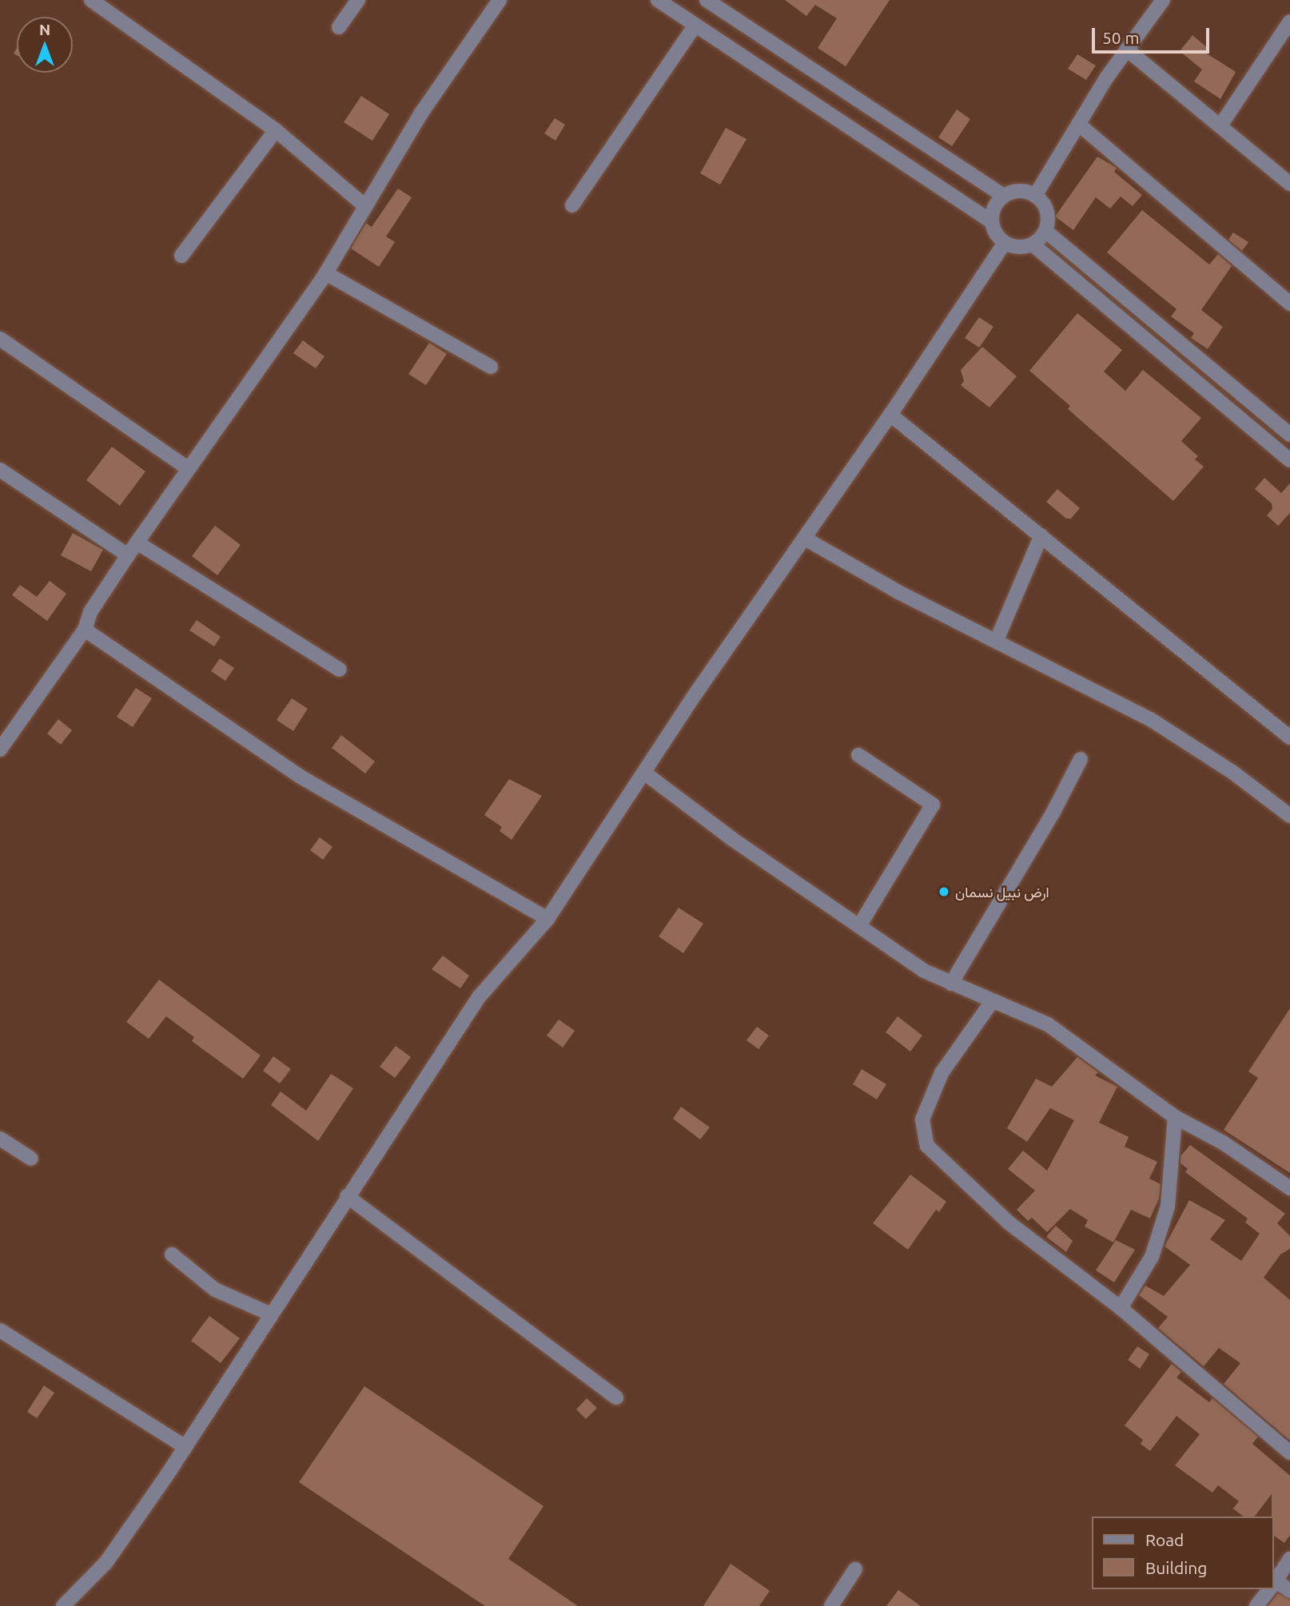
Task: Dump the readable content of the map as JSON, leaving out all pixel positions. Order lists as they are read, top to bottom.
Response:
{
  "places": ["ارض نبيل نسمان"],
  "legend": ["Road", "Building"],
  "scale_bar": "50 m",
  "north": "top"
}
